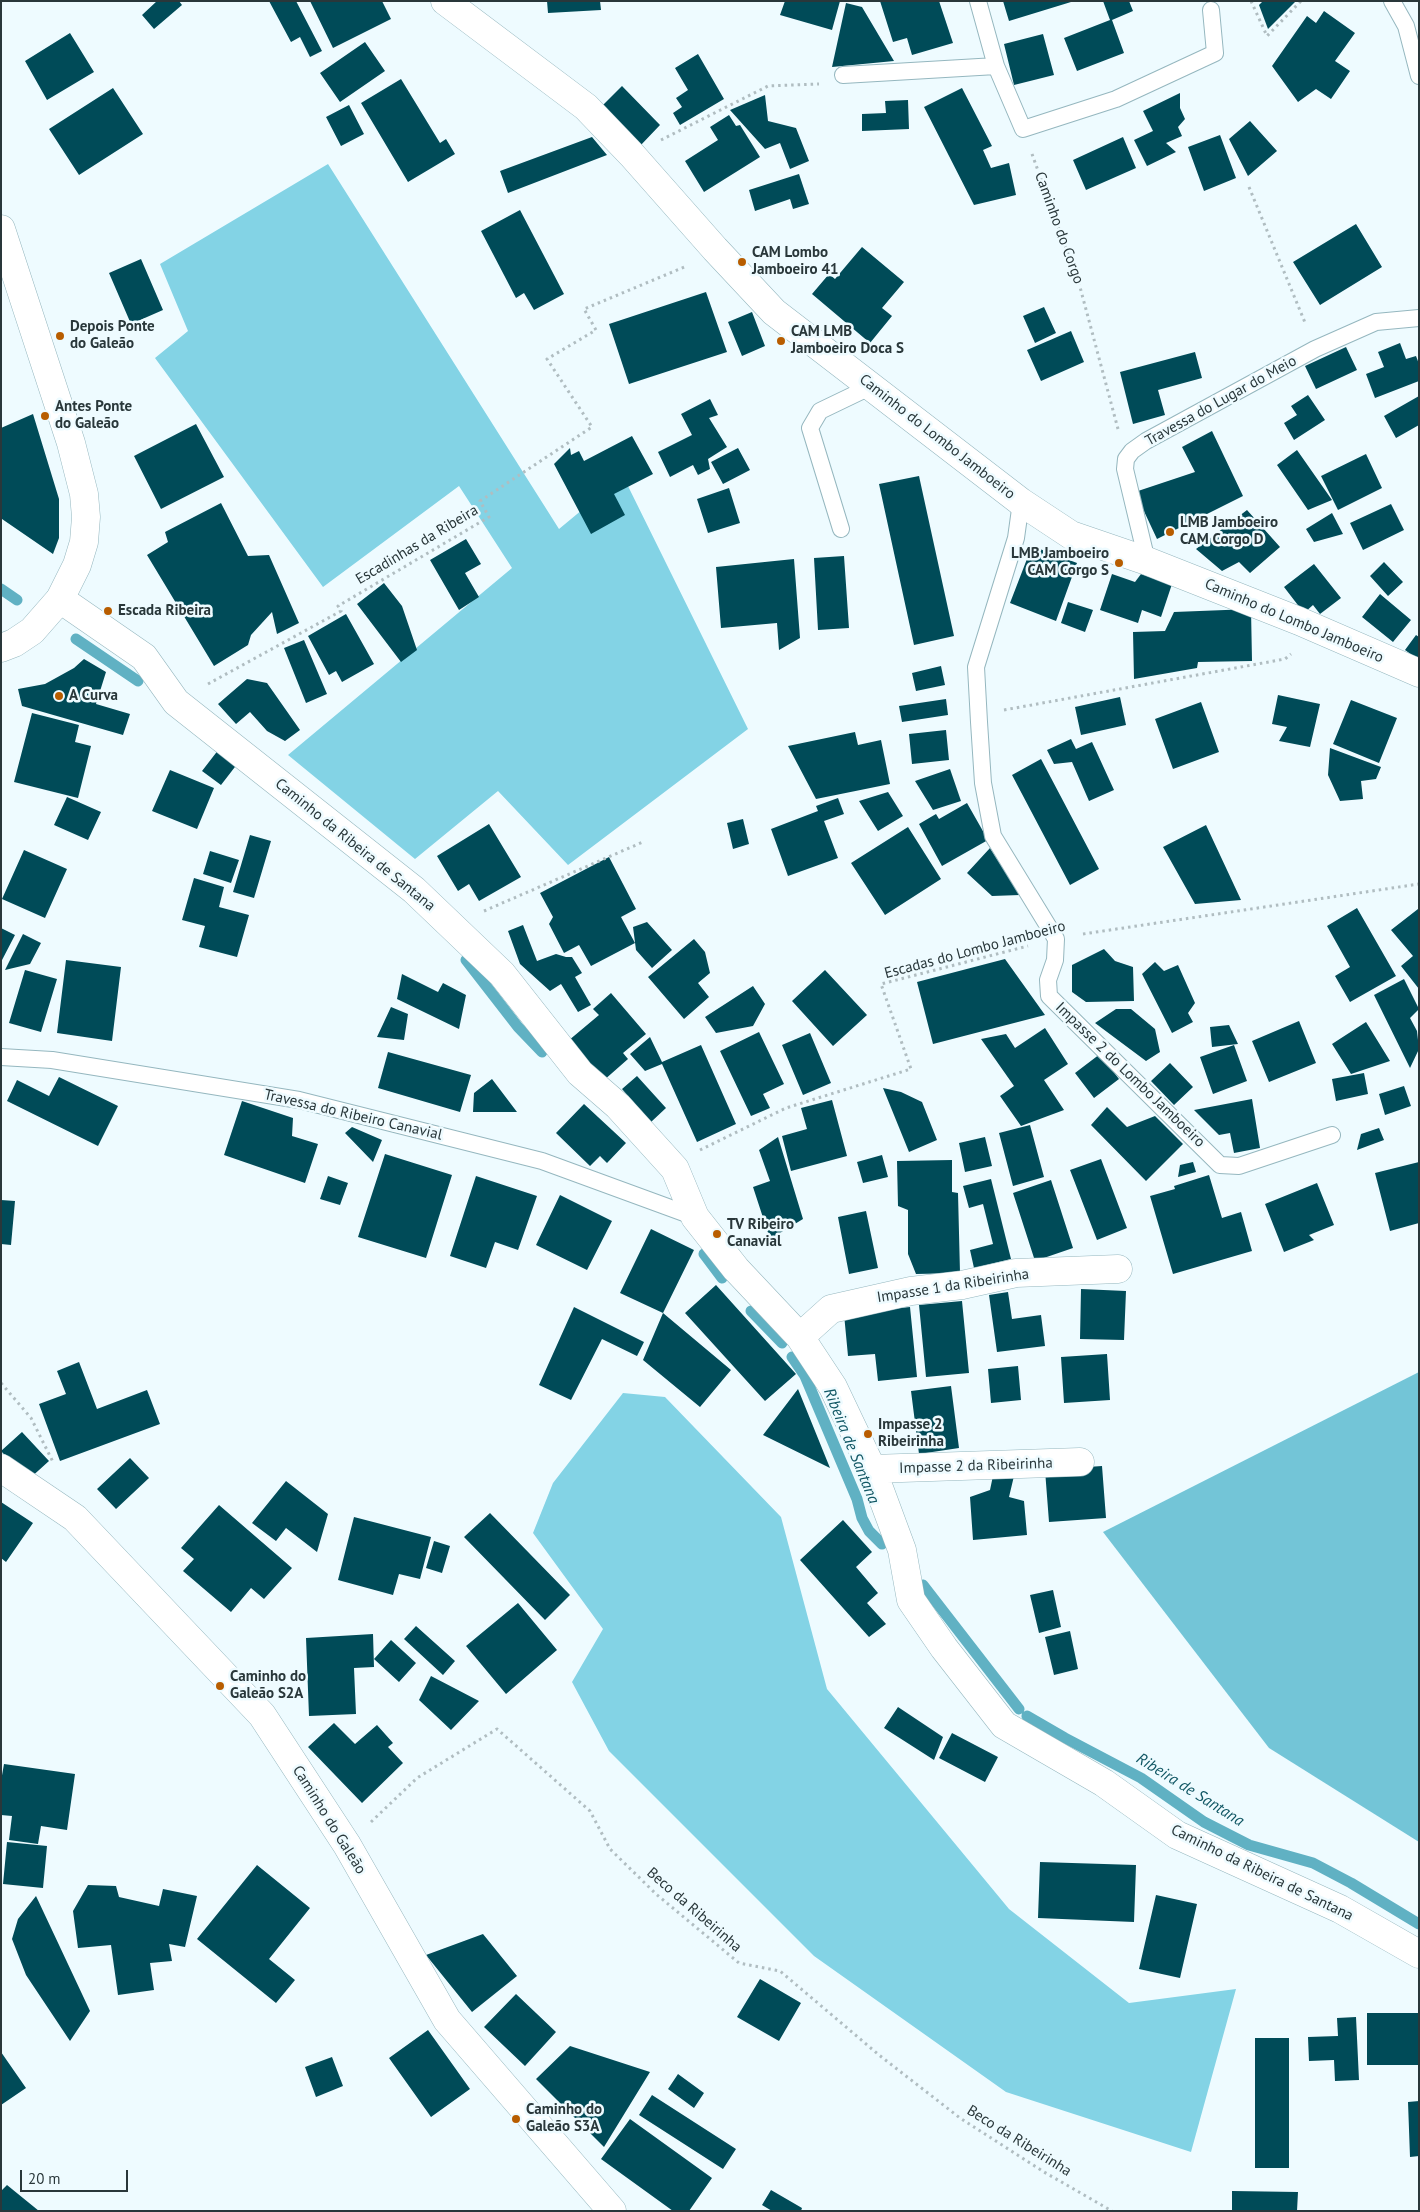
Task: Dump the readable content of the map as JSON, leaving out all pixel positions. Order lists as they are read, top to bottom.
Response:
{
  "streets": {
    "street": [
      "Caminho do Lombo Jamboeiro",
      "Caminho da Ribeira de Santana",
      "Impasse 1 da Ribeirinha",
      "Impasse 2 da Ribeirinha",
      "Caminho do Galeão"
    ],
    "lane": ["Travessa do Lugar do Meio", "Impasse 2 do Lombo Jamboeiro", "Travessa do Ribeiro Canavial"],
    "path": [
      "Caminho do Corgo",
      "Escadinhas da Ribeira",
      "Escadas do Lombo Jamboeiro",
      "Beco da Ribeirinha"
    ]
  },
  "crossings": [
    ["Caminho do Corgo", "Travessa do Lugar do Meio"],
    ["Caminho do Lombo Jamboeiro", "Escadinhas da Ribeira"],
    ["Escadinhas da Ribeira", "Caminho da Ribeira de Santana"],
    ["Caminho da Ribeira de Santana", "Escadas do Lombo Jamboeiro"],
    ["Caminho da Ribeira de Santana", "Travessa do Ribeiro Canavial"],
    ["Caminho da Ribeira de Santana", "Impasse 1 da Ribeirinha"],
    ["Caminho da Ribeira de Santana", "Impasse 2 da Ribeirinha"],
    ["Escadas do Lombo Jamboeiro", "Impasse 2 do Lombo Jamboeiro"],
    ["Caminho do Galeão", "Beco da Ribeirinha"]
  ],
  "water": ["Ribeira de Santana"],
  "places": [
    "CAM Lombo Jamboeiro 41",
    "Depois Ponte do Galeão",
    "CAM LMB Jamboeiro Doca S",
    "Antes Ponte do Galeão",
    "LMB Jamboeiro CAM Corgo D",
    "LMB Jamboeiro CAM Corgo S",
    "Escada Ribeira",
    "A Curva",
    "TV Ribeiro Canavial",
    "Impasse 2 Ribeirinha",
    "Caminho do Galeão S2A",
    "Caminho do Galeão S3A"
  ],
  "scale_bar": "20 m"
}
